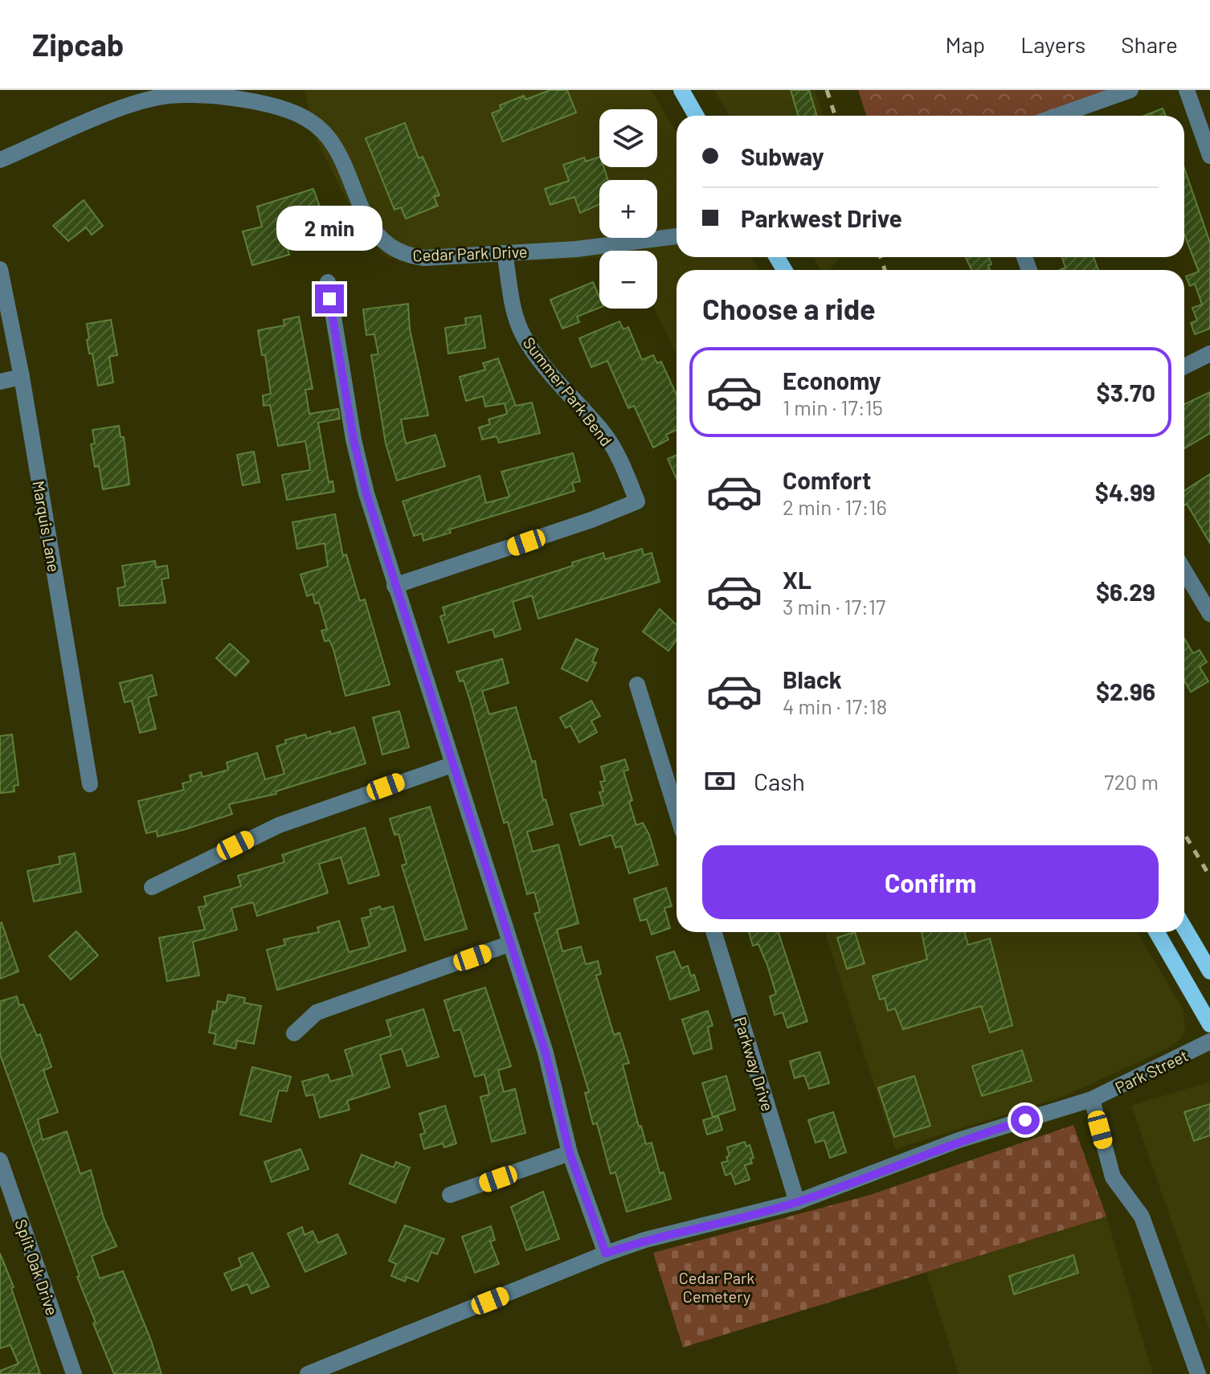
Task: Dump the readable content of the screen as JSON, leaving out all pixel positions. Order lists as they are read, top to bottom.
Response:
{
  "streets": {
    "street": [
      "Cedar Park Drive",
      "Summer Park Bend",
      "Marquis Lane",
      "Parkway Drive",
      "Park Street",
      "Split Oak Drive"
    ]
  },
  "crossings": [
    ["Cedar Park Drive", "Summer Park Bend"],
    ["Parkway Drive", "Park Street"]
  ],
  "parks": ["Cedar Park Cemetery"],
  "page": {
    "header": "Zipcab",
    "nav": ["Map", "Layers", "Share"],
    "map_buttons": ["+", "−"],
    "banner": ["Subway", "Parkwest Drive"],
    "bubble": "2 min",
    "heading": "Choose a ride",
    "list": [
      {
        "name": "Economy",
        "note": "1 min · 17:15",
        "value": "$3.70"
      },
      {
        "name": "Comfort",
        "note": "2 min · 17:16",
        "value": "$4.99"
      },
      {
        "name": "XL",
        "note": "3 min · 17:17",
        "value": "$6.29"
      },
      {
        "name": "Black",
        "note": "4 min · 17:18",
        "value": "$2.96"
      }
    ],
    "pay": ["Cash", "720 m"],
    "buttons": "Confirm"
  }
}
